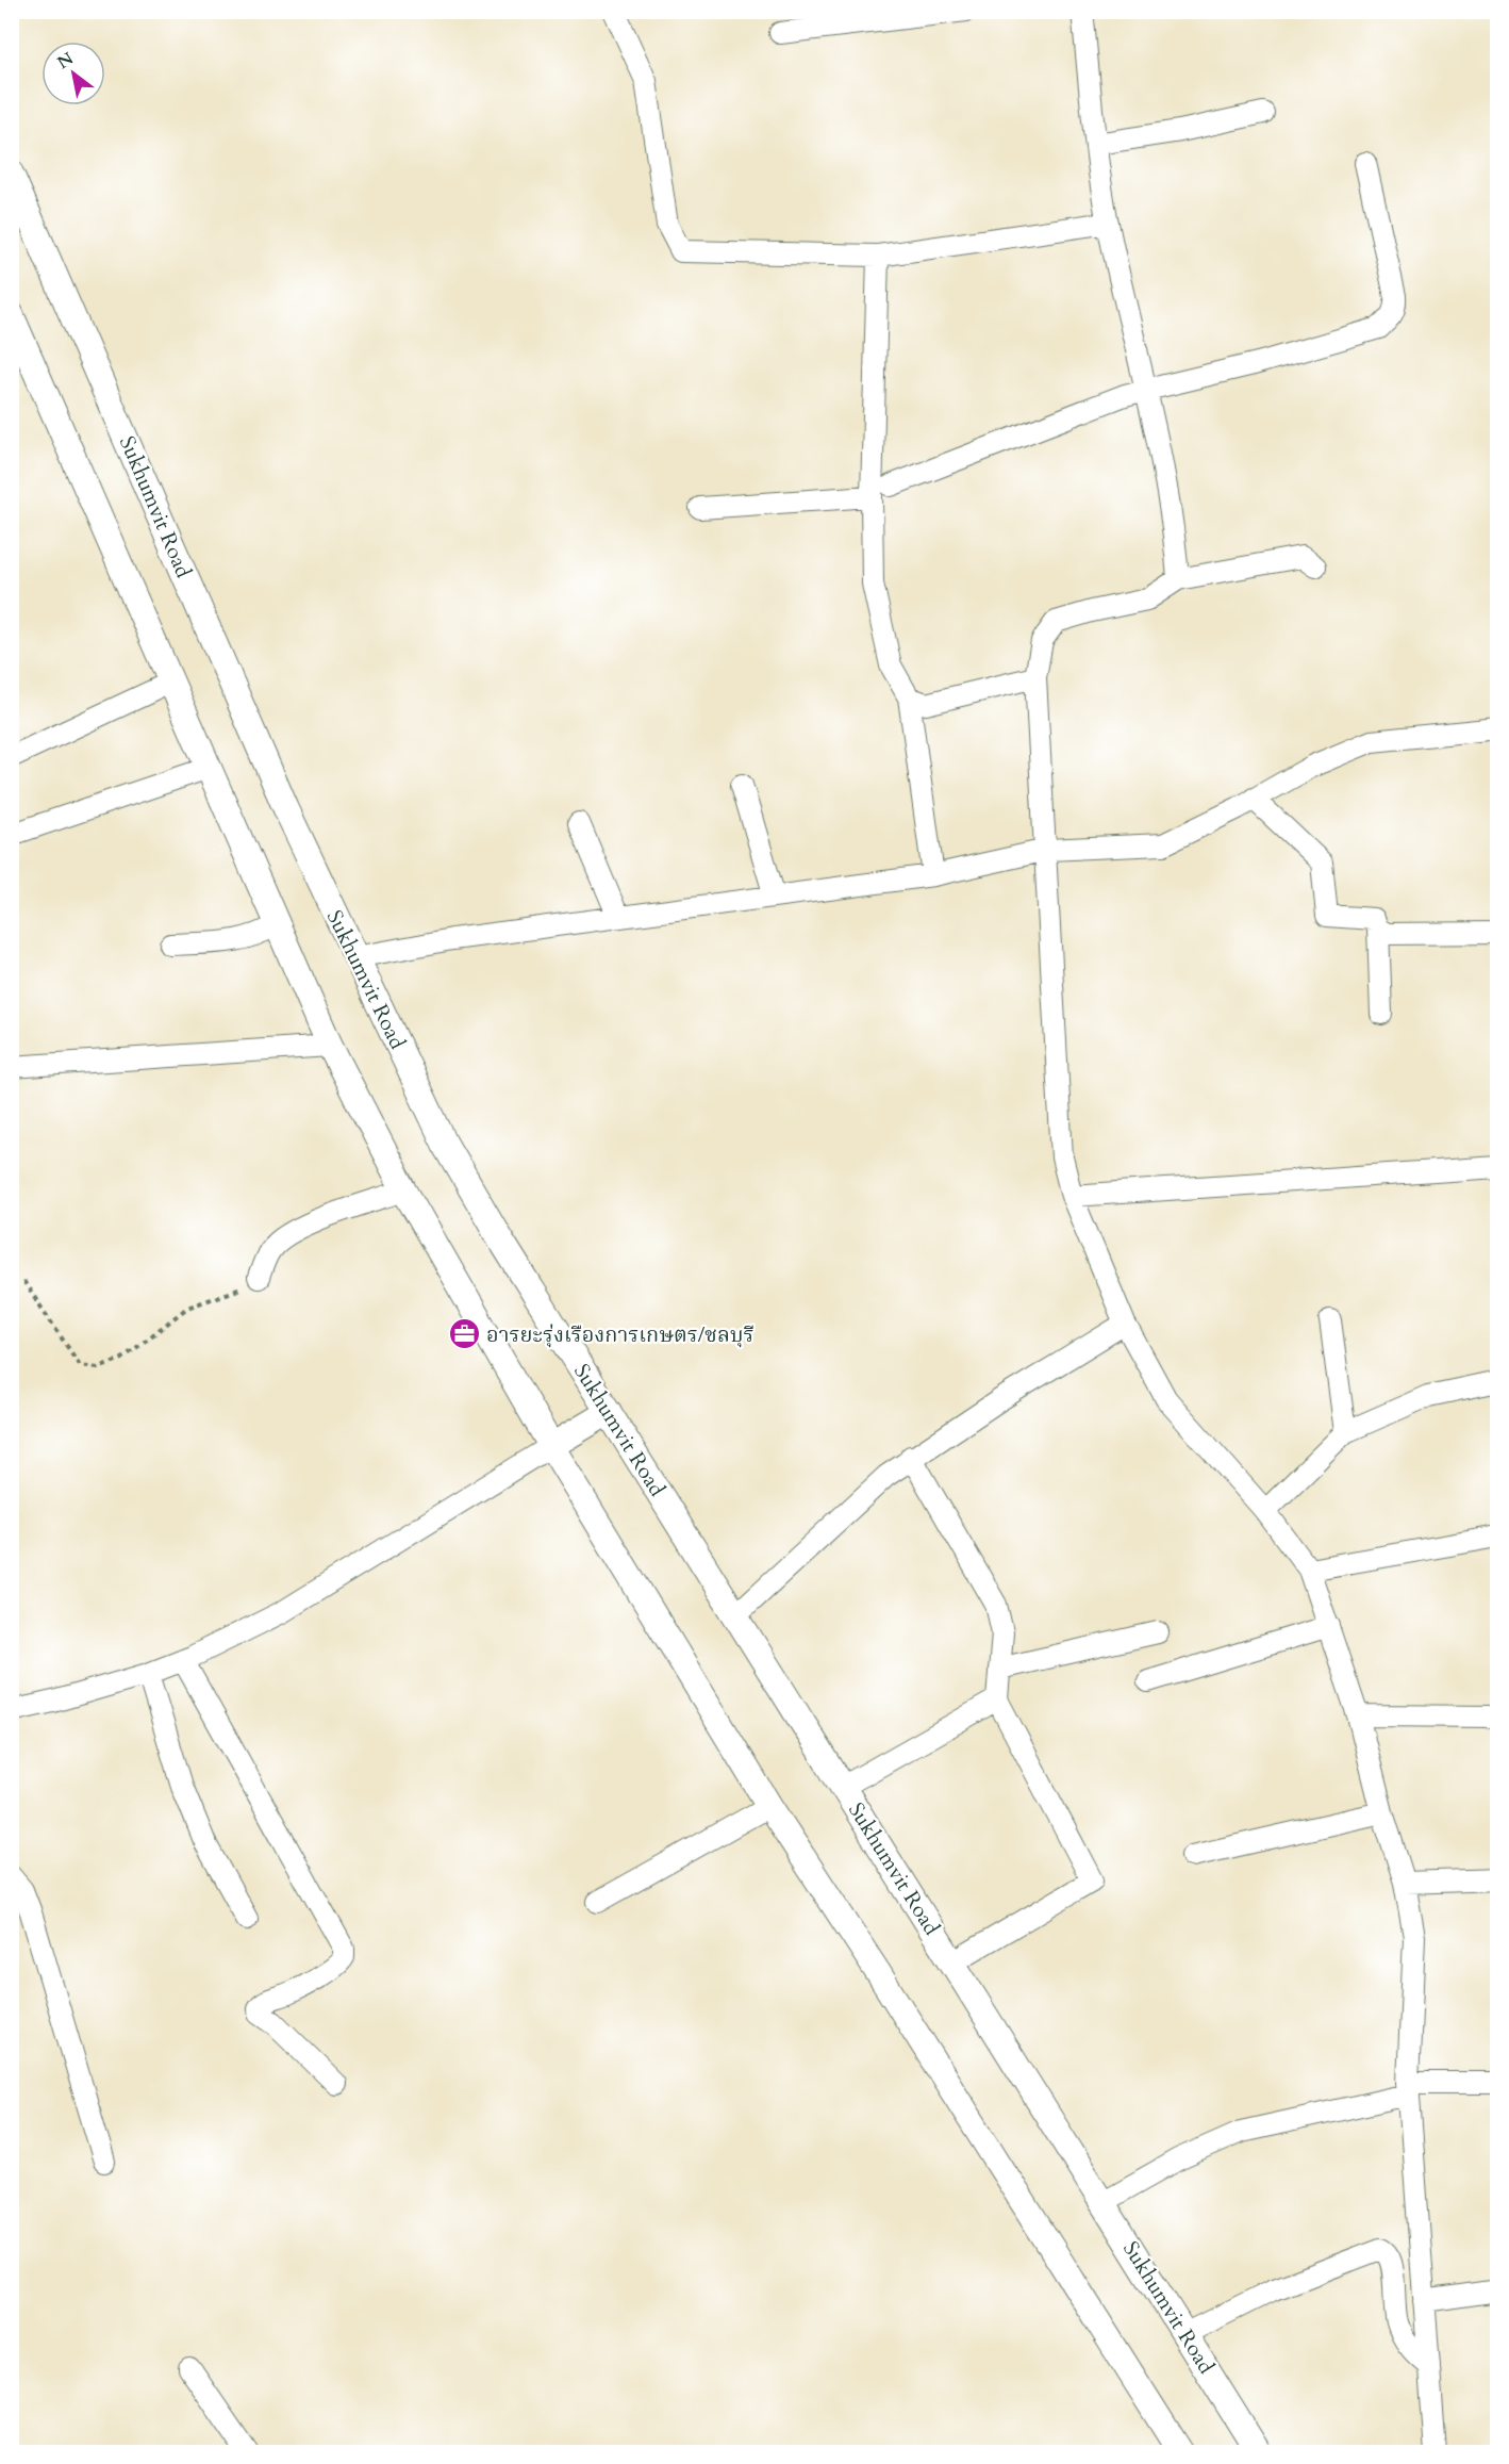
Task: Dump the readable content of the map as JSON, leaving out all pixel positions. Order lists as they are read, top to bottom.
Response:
{
  "streets": {
    "main road": ["Sukhumvit Road"]
  },
  "places": {
    "office": ["อารยะรุ่งเรืองการเกษตร/ชลบุรี"]
  },
  "north": "top left"
}
